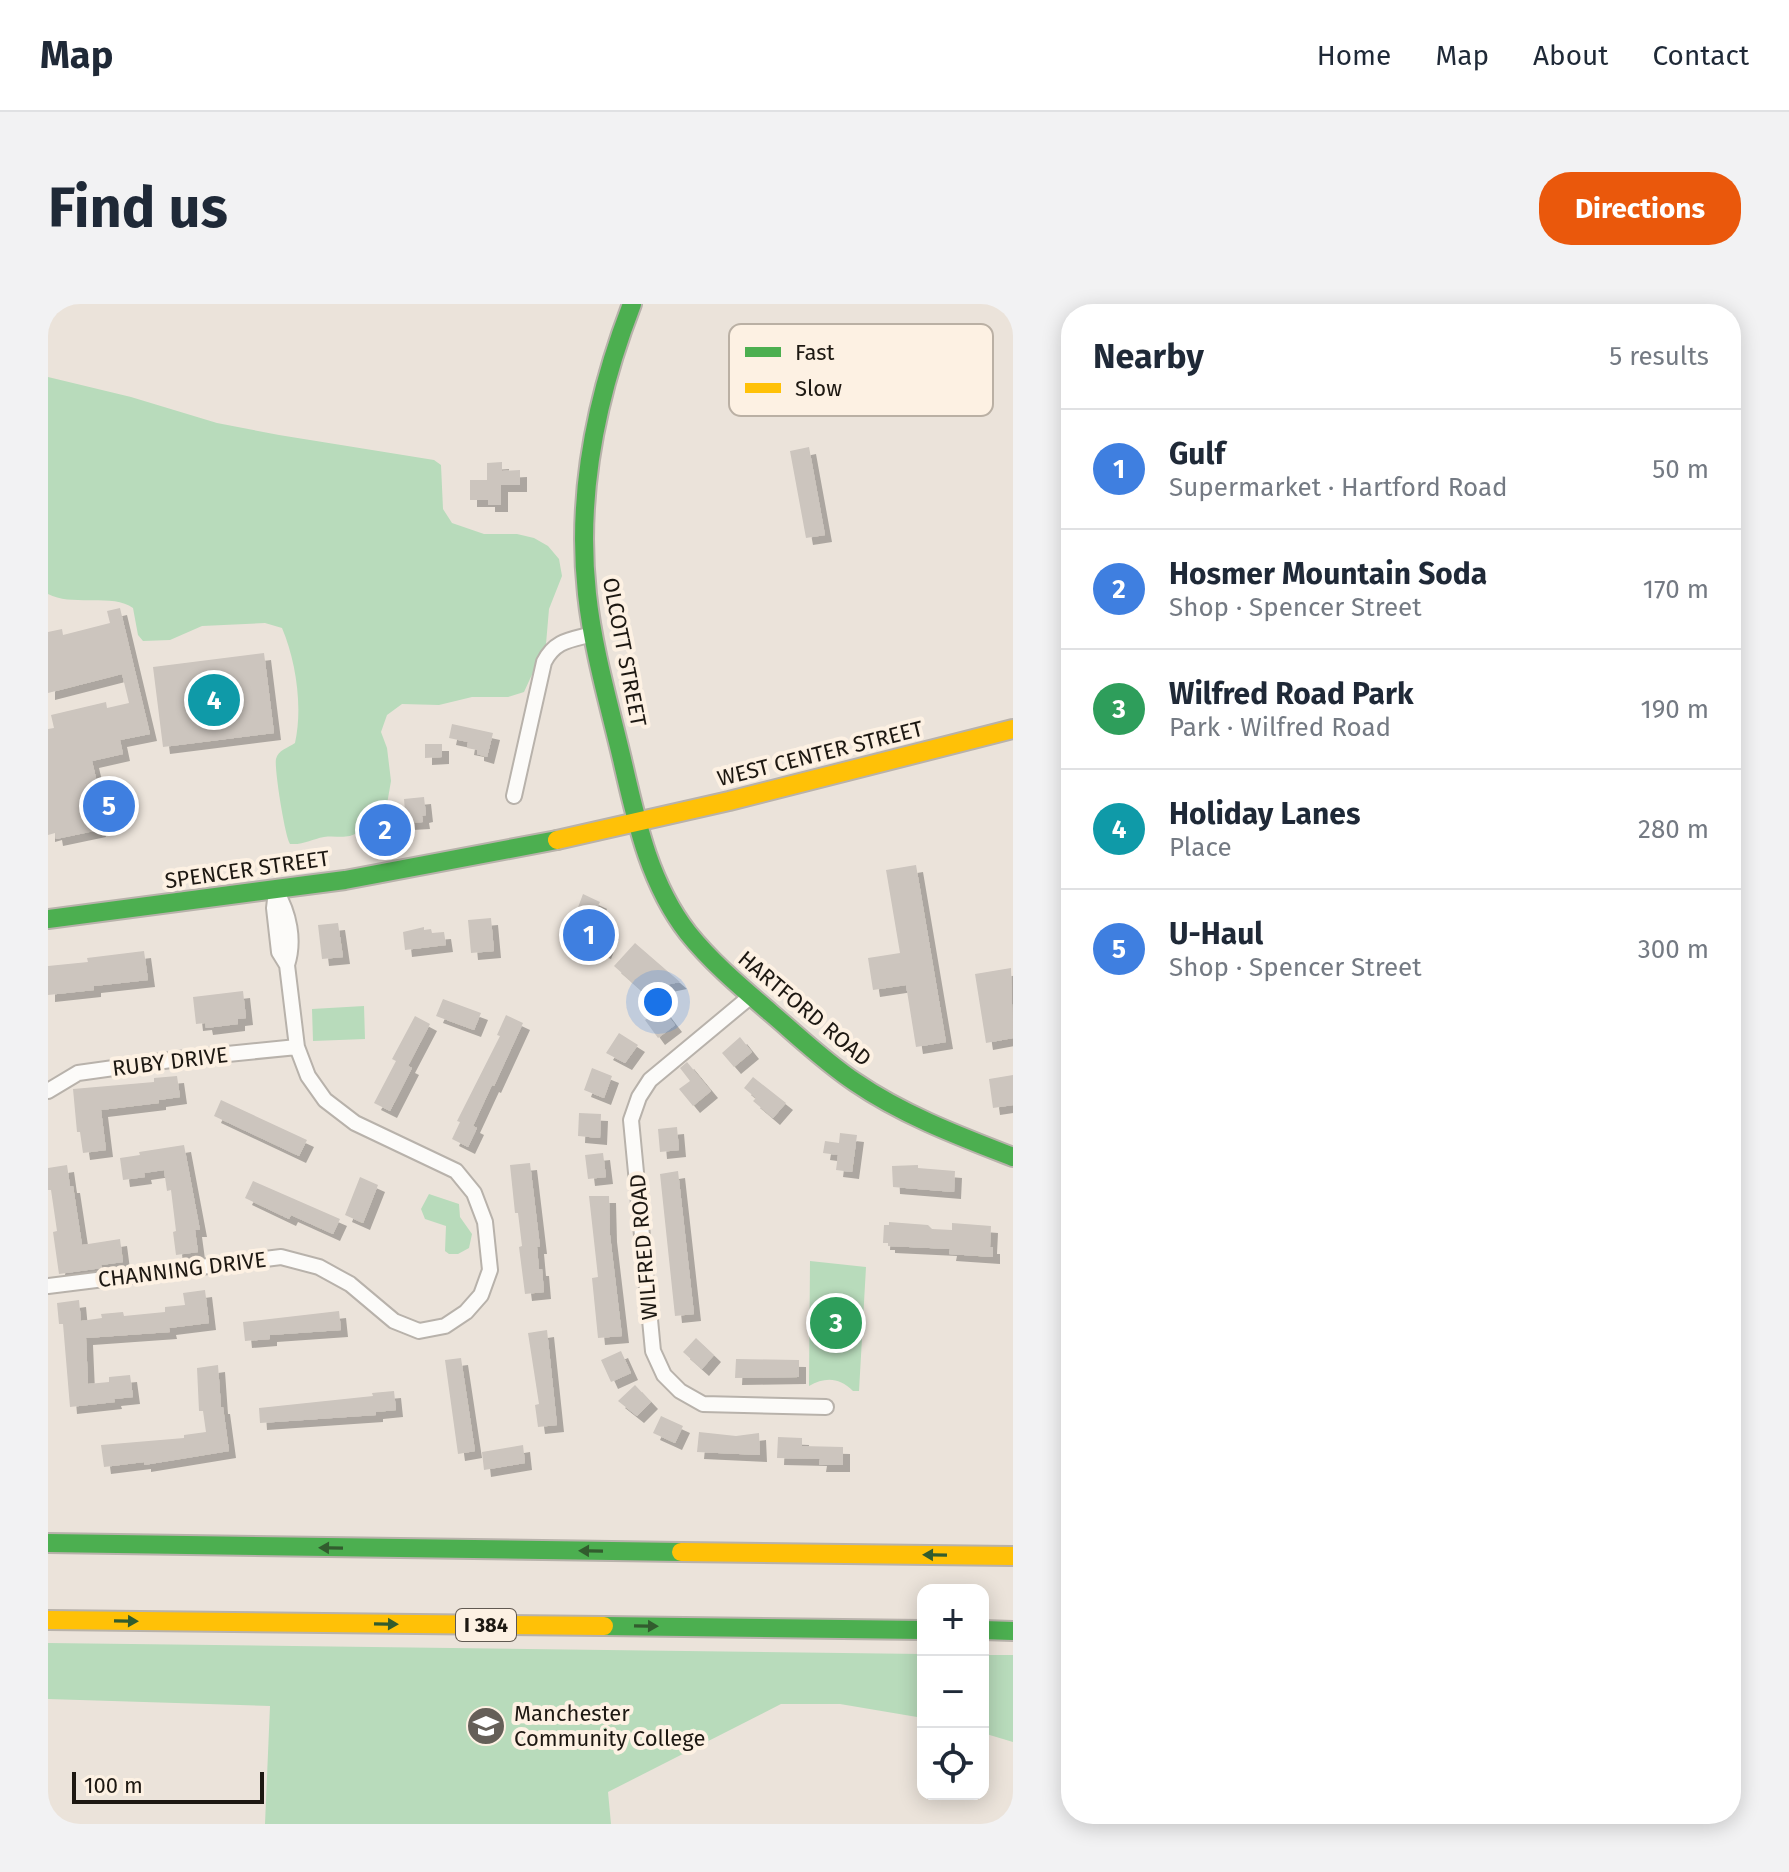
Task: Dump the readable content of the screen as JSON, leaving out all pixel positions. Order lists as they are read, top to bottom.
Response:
{
  "streets": {
    "main road": [
      "OLCOTT STREET",
      "WEST CENTER STREET",
      "SPENCER STREET",
      "HARTFORD ROAD",
      "I 384"
    ],
    "street": ["RUBY DRIVE", "WILFRED ROAD", "CHANNING DRIVE"]
  },
  "crossings": [
    ["OLCOTT STREET", "WEST CENTER STREET"],
    ["OLCOTT STREET", "SPENCER STREET"],
    ["OLCOTT STREET", "HARTFORD ROAD"],
    ["WEST CENTER STREET", "SPENCER STREET"],
    ["WEST CENTER STREET", "HARTFORD ROAD"],
    ["SPENCER STREET", "HARTFORD ROAD"],
    ["SPENCER STREET", "CHANNING DRIVE"],
    ["HARTFORD ROAD", "WILFRED ROAD"],
    ["RUBY DRIVE", "CHANNING DRIVE"]
  ],
  "places": {
    "school or university": ["Manchester Community College"]
  },
  "legend": ["Fast", "Slow"],
  "scale_bar": "100 m",
  "page": {
    "header": "Map",
    "nav": [
      "Home",
      "Map",
      "About",
      "Contact"
    ],
    "buttons": "Directions",
    "title": "Find us",
    "heading": ["Nearby", "5 results"],
    "list": [
      {
        "mark": "1",
        "name": "Gulf",
        "note": "Supermarket · Hartford Road",
        "value": "50 m"
      },
      {
        "mark": "2",
        "name": "Hosmer Mountain Soda",
        "note": "Shop · Spencer Street",
        "value": "170 m"
      },
      {
        "mark": "3",
        "name": "Wilfred Road Park",
        "note": "Park · Wilfred Road",
        "value": "190 m"
      },
      {
        "mark": "4",
        "name": "Holiday Lanes",
        "note": "Place",
        "value": "280 m"
      },
      {
        "mark": "5",
        "name": "U-Haul",
        "note": "Shop · Spencer Street",
        "value": "300 m"
      }
    ],
    "pins": [
      "4",
      "5",
      "2",
      "1",
      "3"
    ],
    "map_buttons": ["+", "−"],
    "scale": "100 m"
  }
}
